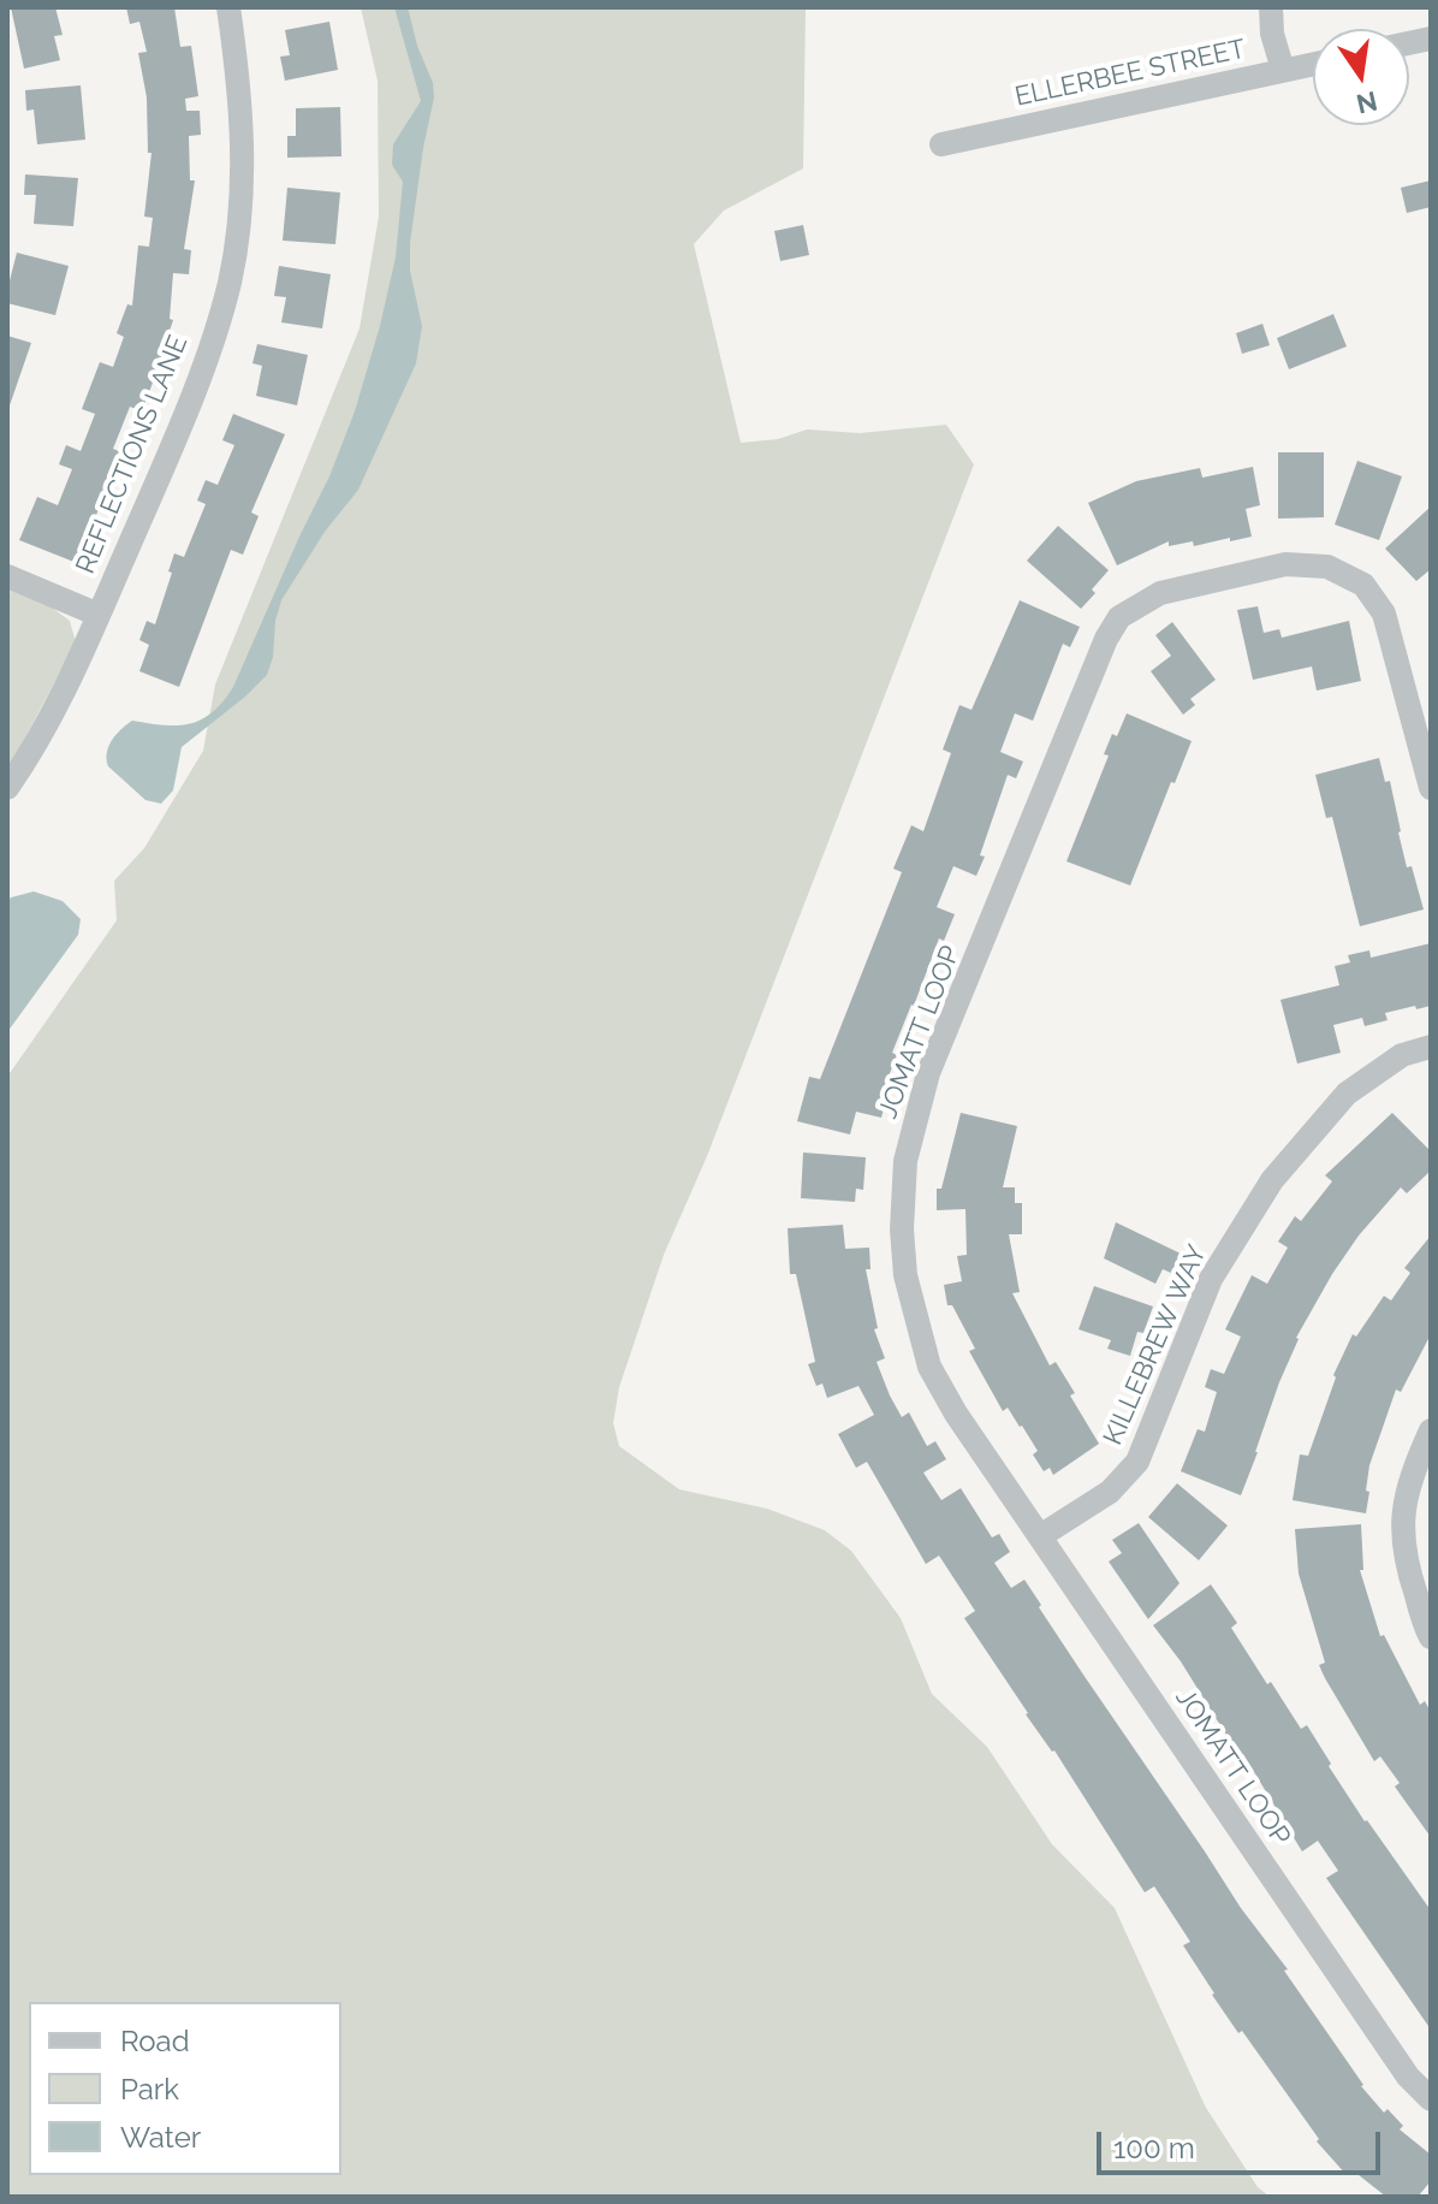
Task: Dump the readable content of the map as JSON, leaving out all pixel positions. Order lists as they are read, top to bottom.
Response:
{
  "streets": {
    "street": [
      "ELLERBEE STREET",
      "REFLECTIONS LANE",
      "JOMATT LOOP",
      "KILLEBREW WAY"
    ]
  },
  "crossings": [
    ["JOMATT LOOP", "KILLEBREW WAY"]
  ],
  "legend": ["Road", "Park", "Water"],
  "scale_bar": "100 m",
  "north": "bottom"
}
